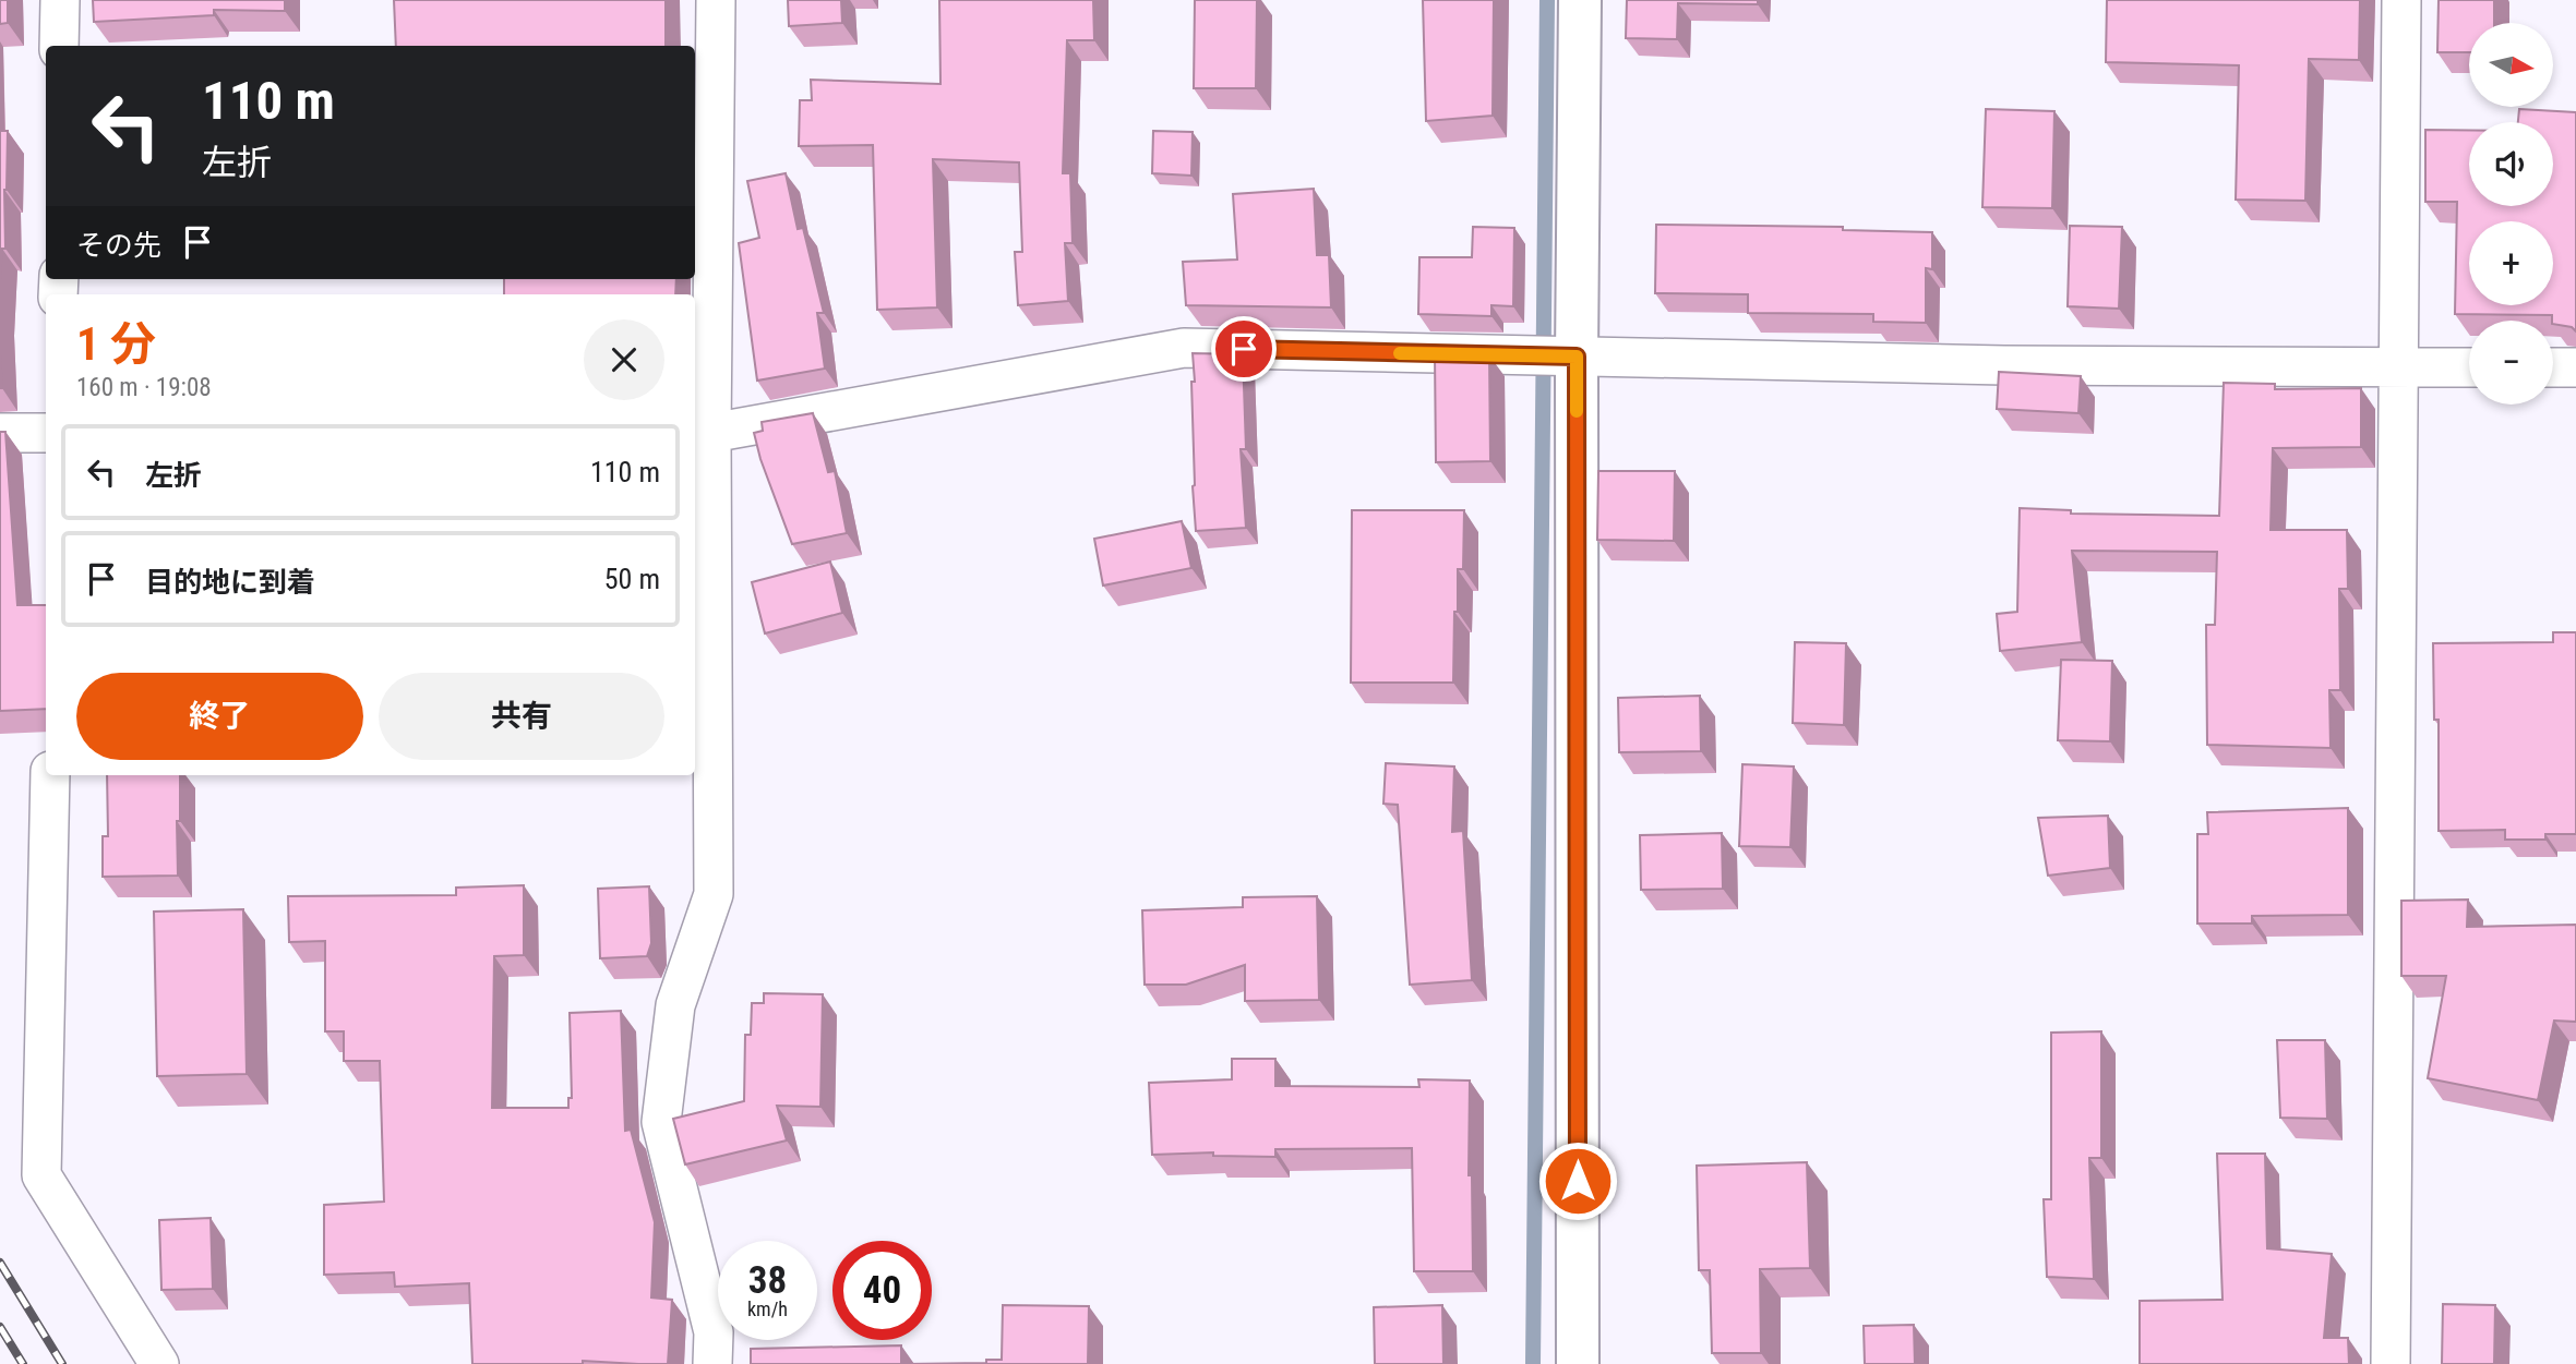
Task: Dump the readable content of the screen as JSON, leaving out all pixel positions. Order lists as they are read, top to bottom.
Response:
{
  "north": "right",
  "page": {
    "map_buttons": ["+", "−"],
    "turn": ["110 m", "左折"],
    "then": "その先",
    "heading": ["1 分", "160 m · 19:08"],
    "list": [
      {
        "name": "左折",
        "value": "110 m"
      },
      {
        "name": "目的地に到着",
        "value": "50 m"
      }
    ],
    "buttons": ["終了", "共有"],
    "speed": "38 km/h",
    "limit": "40"
  }
}
